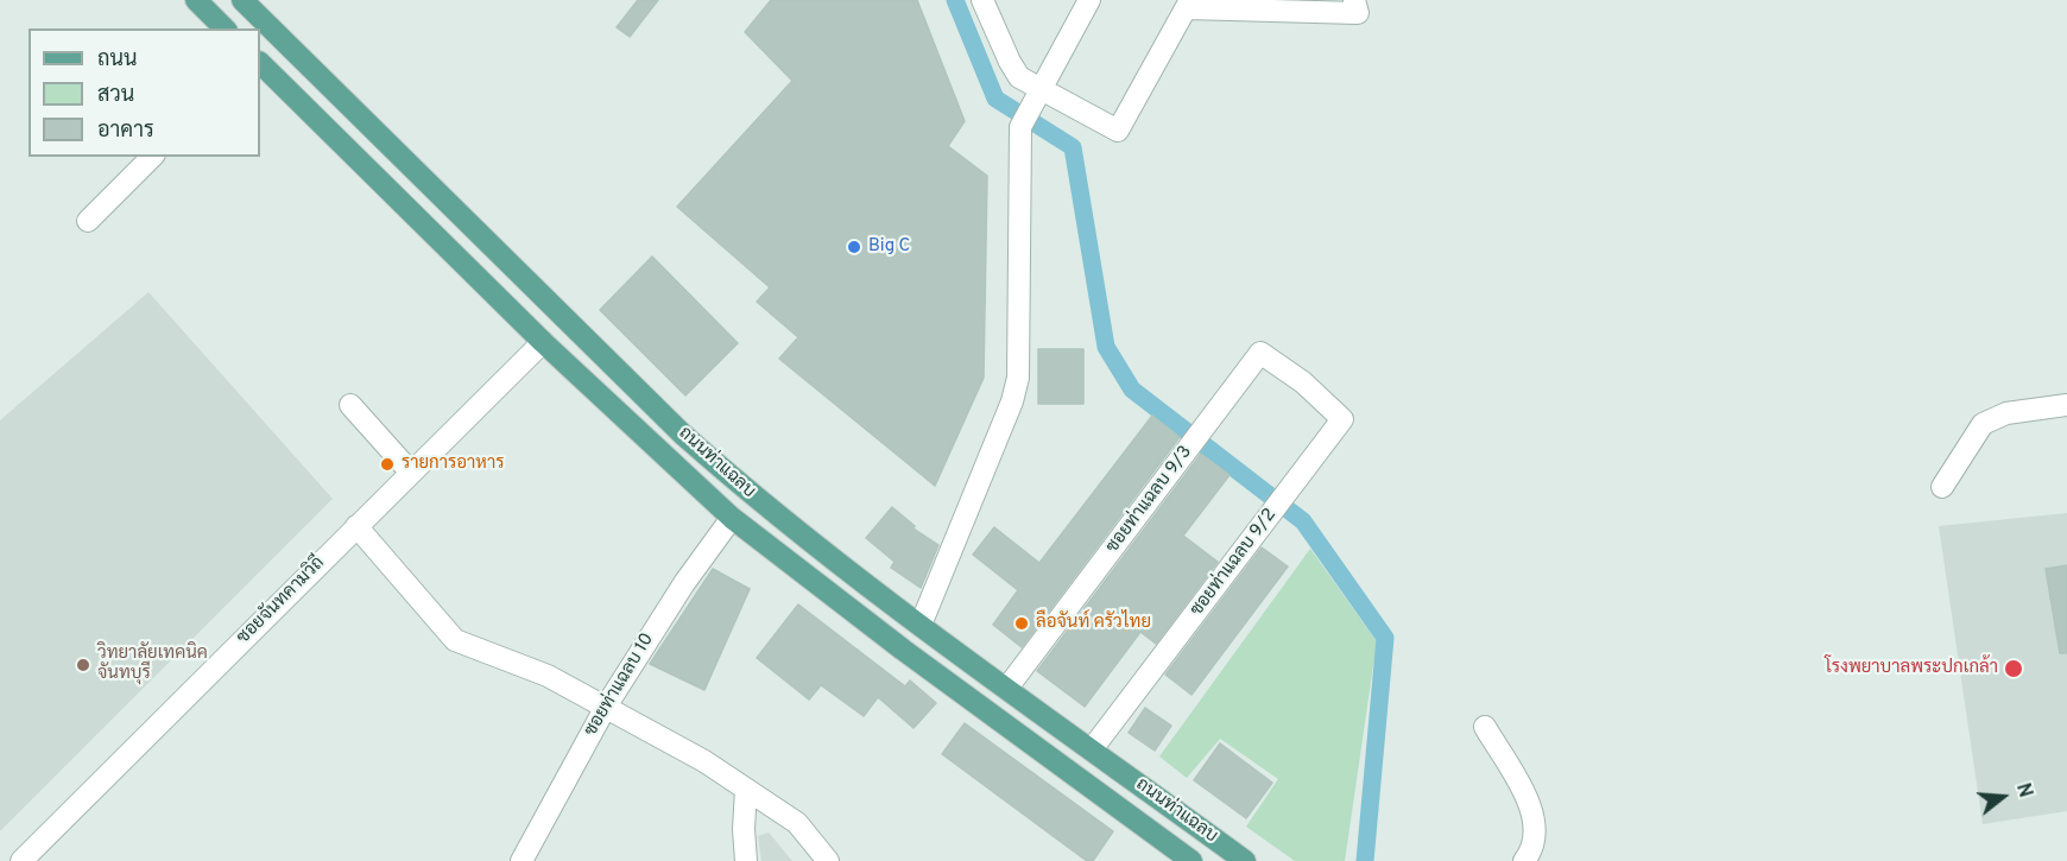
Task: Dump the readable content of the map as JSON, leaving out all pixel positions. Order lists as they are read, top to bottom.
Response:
{
  "streets": {
    "main road": ["ถนนท่าแฉลบ"],
    "street": [
      "ซอยท่าแฉลบ 9/3",
      "ซอยท่าแฉลบ 9/2",
      "ซอยจันทคามวิถี",
      "ซอยท่าแฉลบ 10"
    ]
  },
  "crossings": [
    ["ถนนท่าแฉลบ", "ซอยท่าแฉลบ 9/3"],
    ["ถนนท่าแฉลบ", "ซอยท่าแฉลบ 9/2"],
    ["ถนนท่าแฉลบ", "ซอยจันทคามวิถี"],
    ["ถนนท่าแฉลบ", "ซอยท่าแฉลบ 10"],
    ["ซอยท่าแฉลบ 9/3", "ซอยท่าแฉลบ 9/2"]
  ],
  "places": [
    "Big C",
    "รายการอาหาร",
    "ลือจันท์ ครัวไทย",
    "วิทยาลัยเทคนิค จันทบุรี",
    "โรงพยาบาลพระปกเกล้า"
  ],
  "legend": ["ถนน", "สวน", "อาคาร"],
  "north": "right"
}
